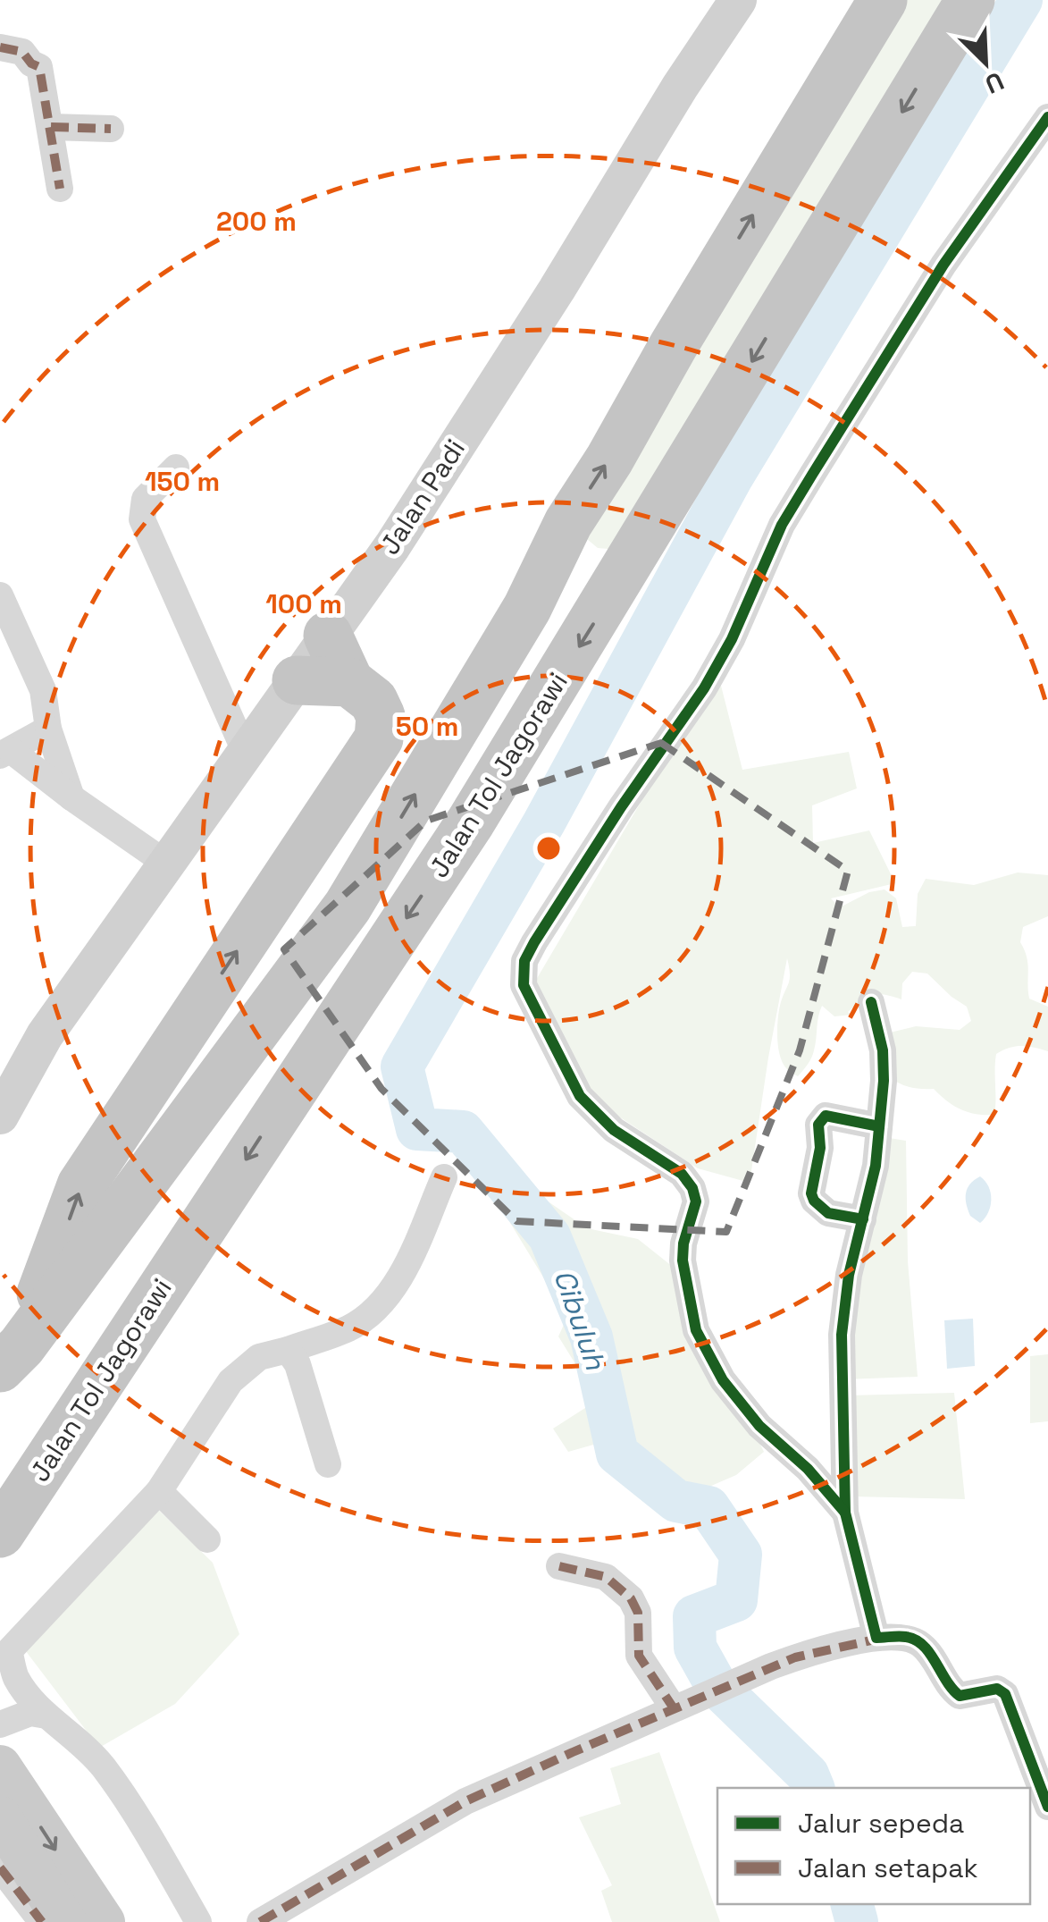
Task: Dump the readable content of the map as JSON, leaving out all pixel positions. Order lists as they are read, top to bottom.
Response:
{
  "streets": {
    "highway": ["Jalan Tol Jagorawi"],
    "street": ["Jalan Padi"]
  },
  "water": ["Cibuluh"],
  "legend": ["Jalur sepeda", "Jalan setapak"],
  "north": "bottom right",
  "rings": [
    "200 m",
    "150 m",
    "100 m",
    "50 m"
  ]
}
